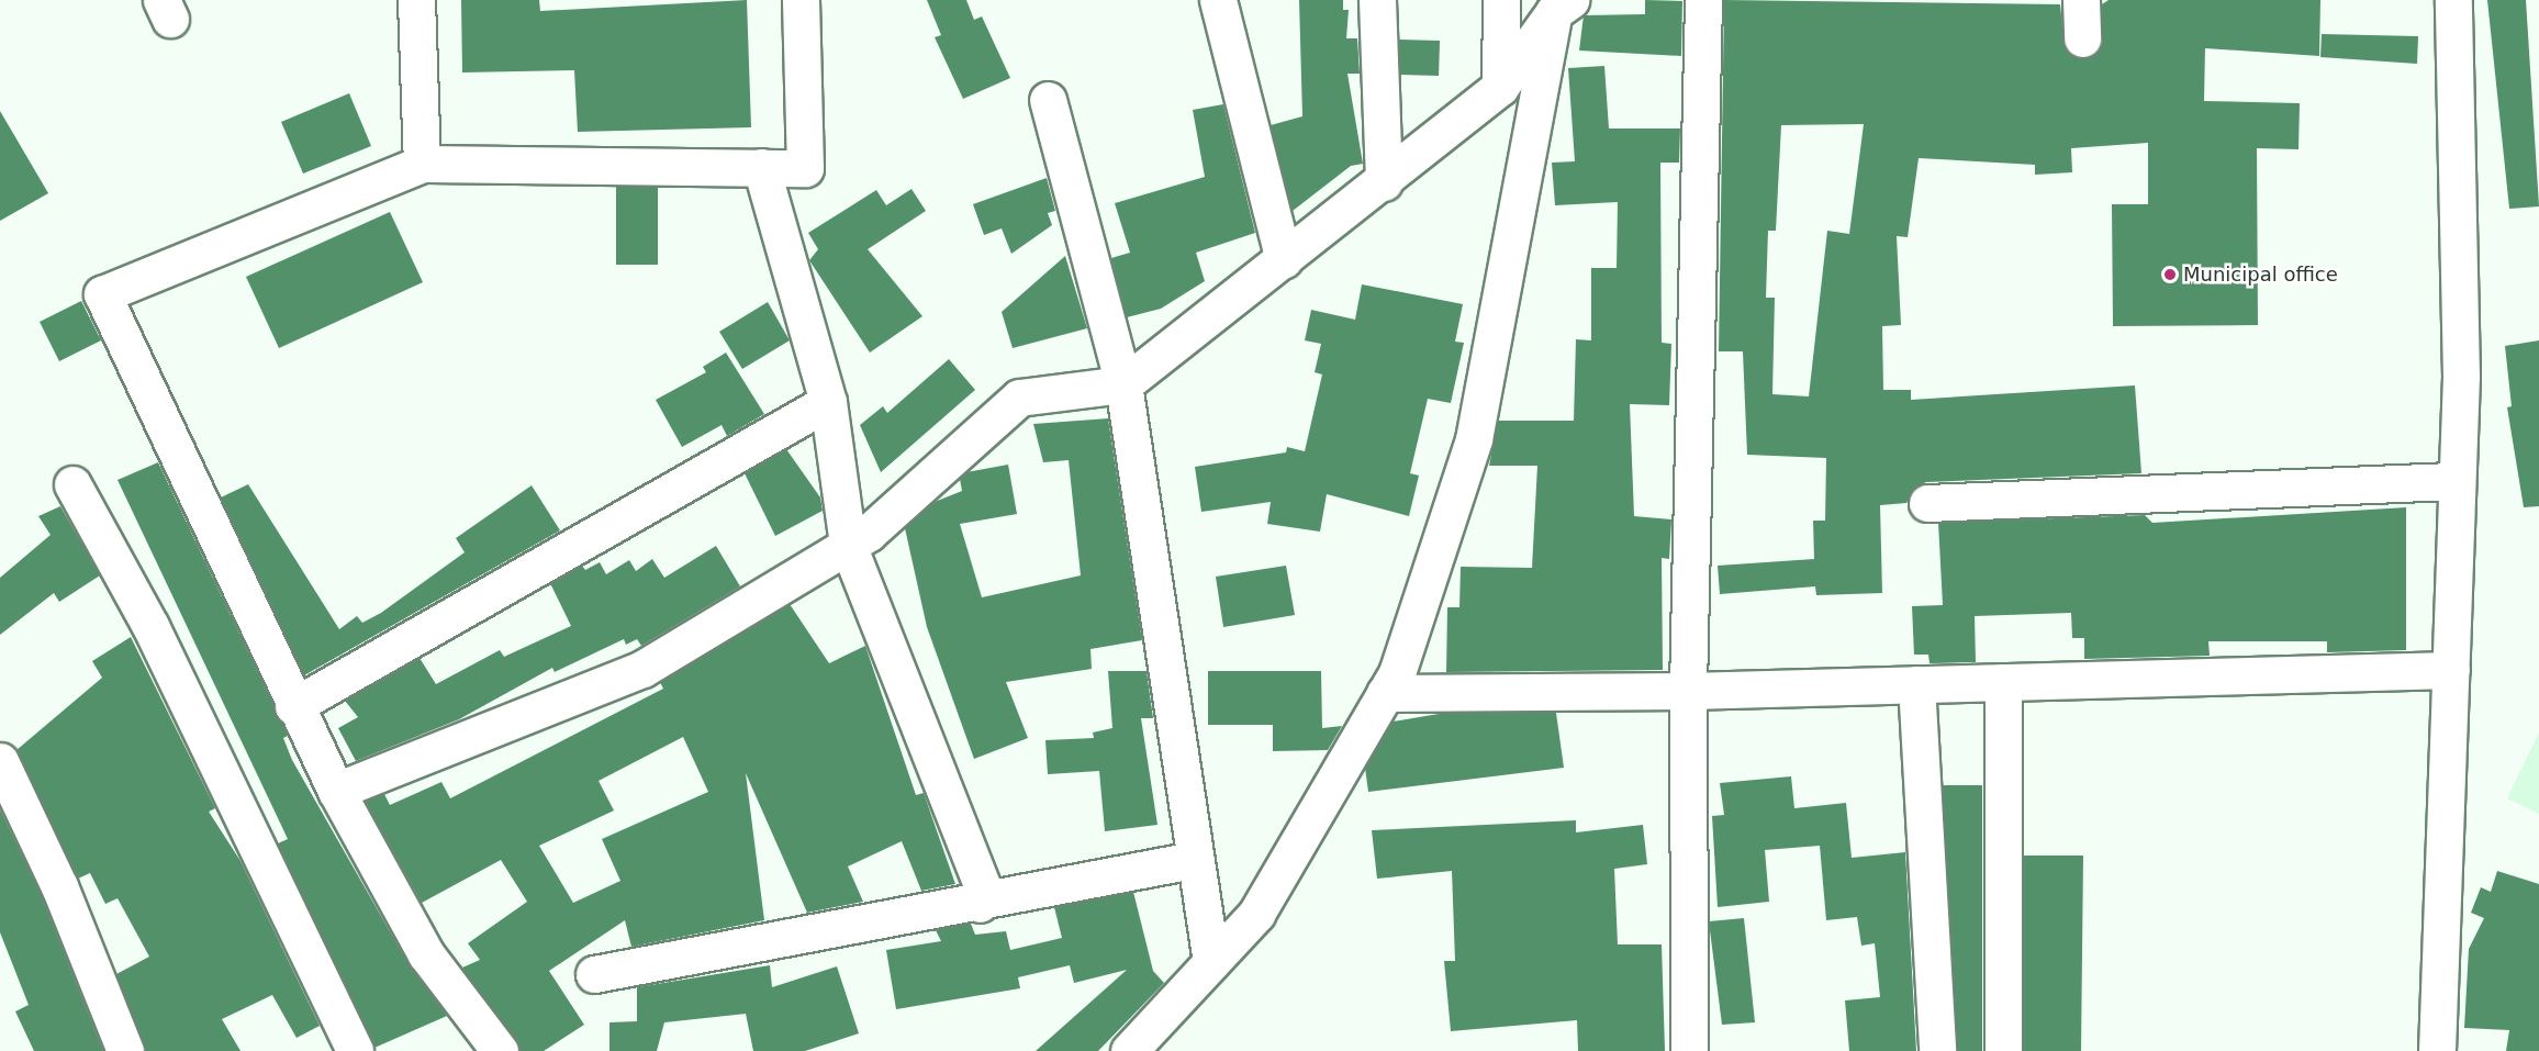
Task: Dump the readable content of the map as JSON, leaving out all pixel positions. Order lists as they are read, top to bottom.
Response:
{
  "places": ["Municipal office"]
}
